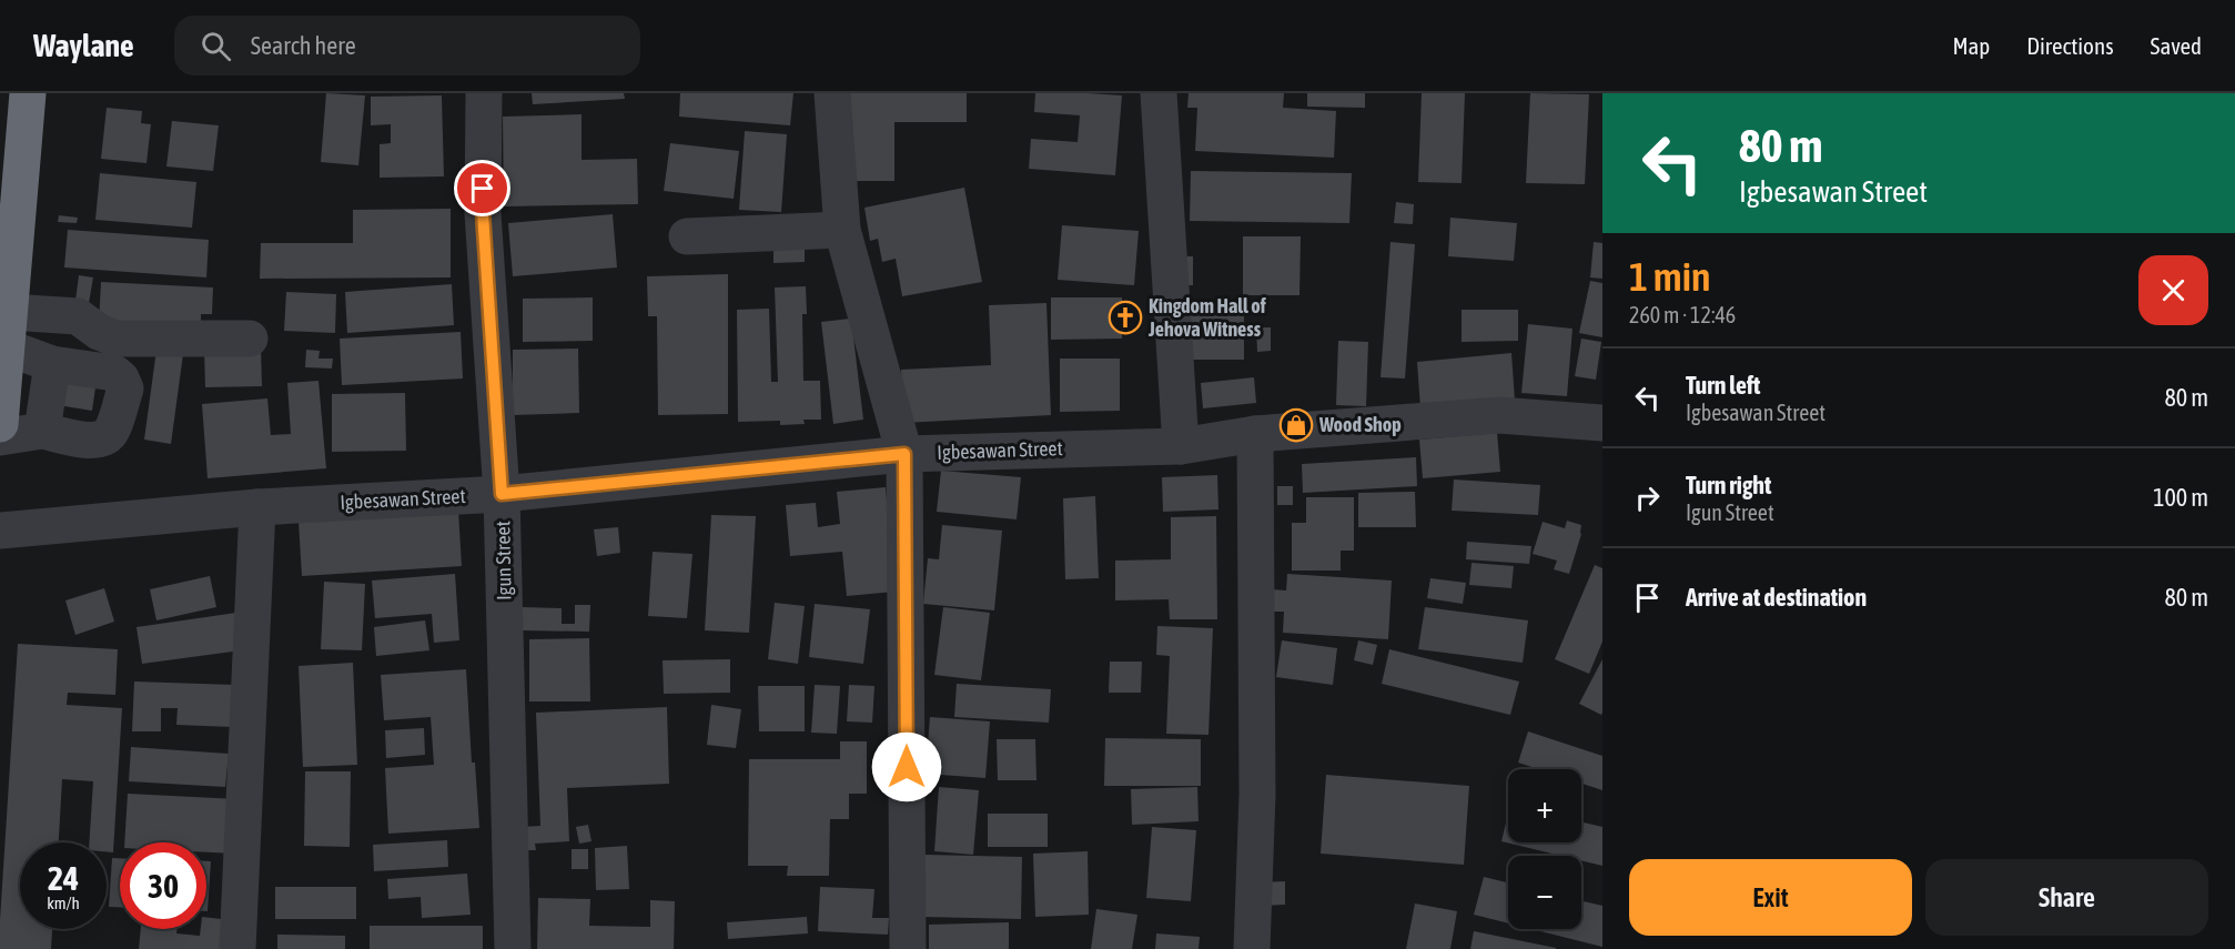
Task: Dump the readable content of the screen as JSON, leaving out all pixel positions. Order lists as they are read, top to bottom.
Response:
{
  "streets": {
    "street": ["Igbesawan Street", "Igun Street"]
  },
  "crossings": [
    ["Igbesawan Street", "Igun Street"]
  ],
  "places": {
    "church": ["Kingdom Hall of Jehova Witness"],
    "shop": ["Wood Shop"]
  },
  "page": {
    "header": "Waylane",
    "search": "Search here",
    "nav": ["Map", "Directions", "Saved"],
    "turn": ["80 m", "Igbesawan Street"],
    "heading": ["1 min", "260 m · 12:46"],
    "list": [
      {
        "name": "Turn left",
        "note": "Igbesawan Street",
        "value": "80 m"
      },
      {
        "name": "Turn right",
        "note": "Igun Street",
        "value": "100 m"
      },
      {
        "name": "Arrive at destination",
        "value": "80 m"
      }
    ],
    "map_buttons": ["+", "−"],
    "speed": "24 km/h",
    "limit": "30",
    "buttons": ["Exit", "Share"]
  }
}
